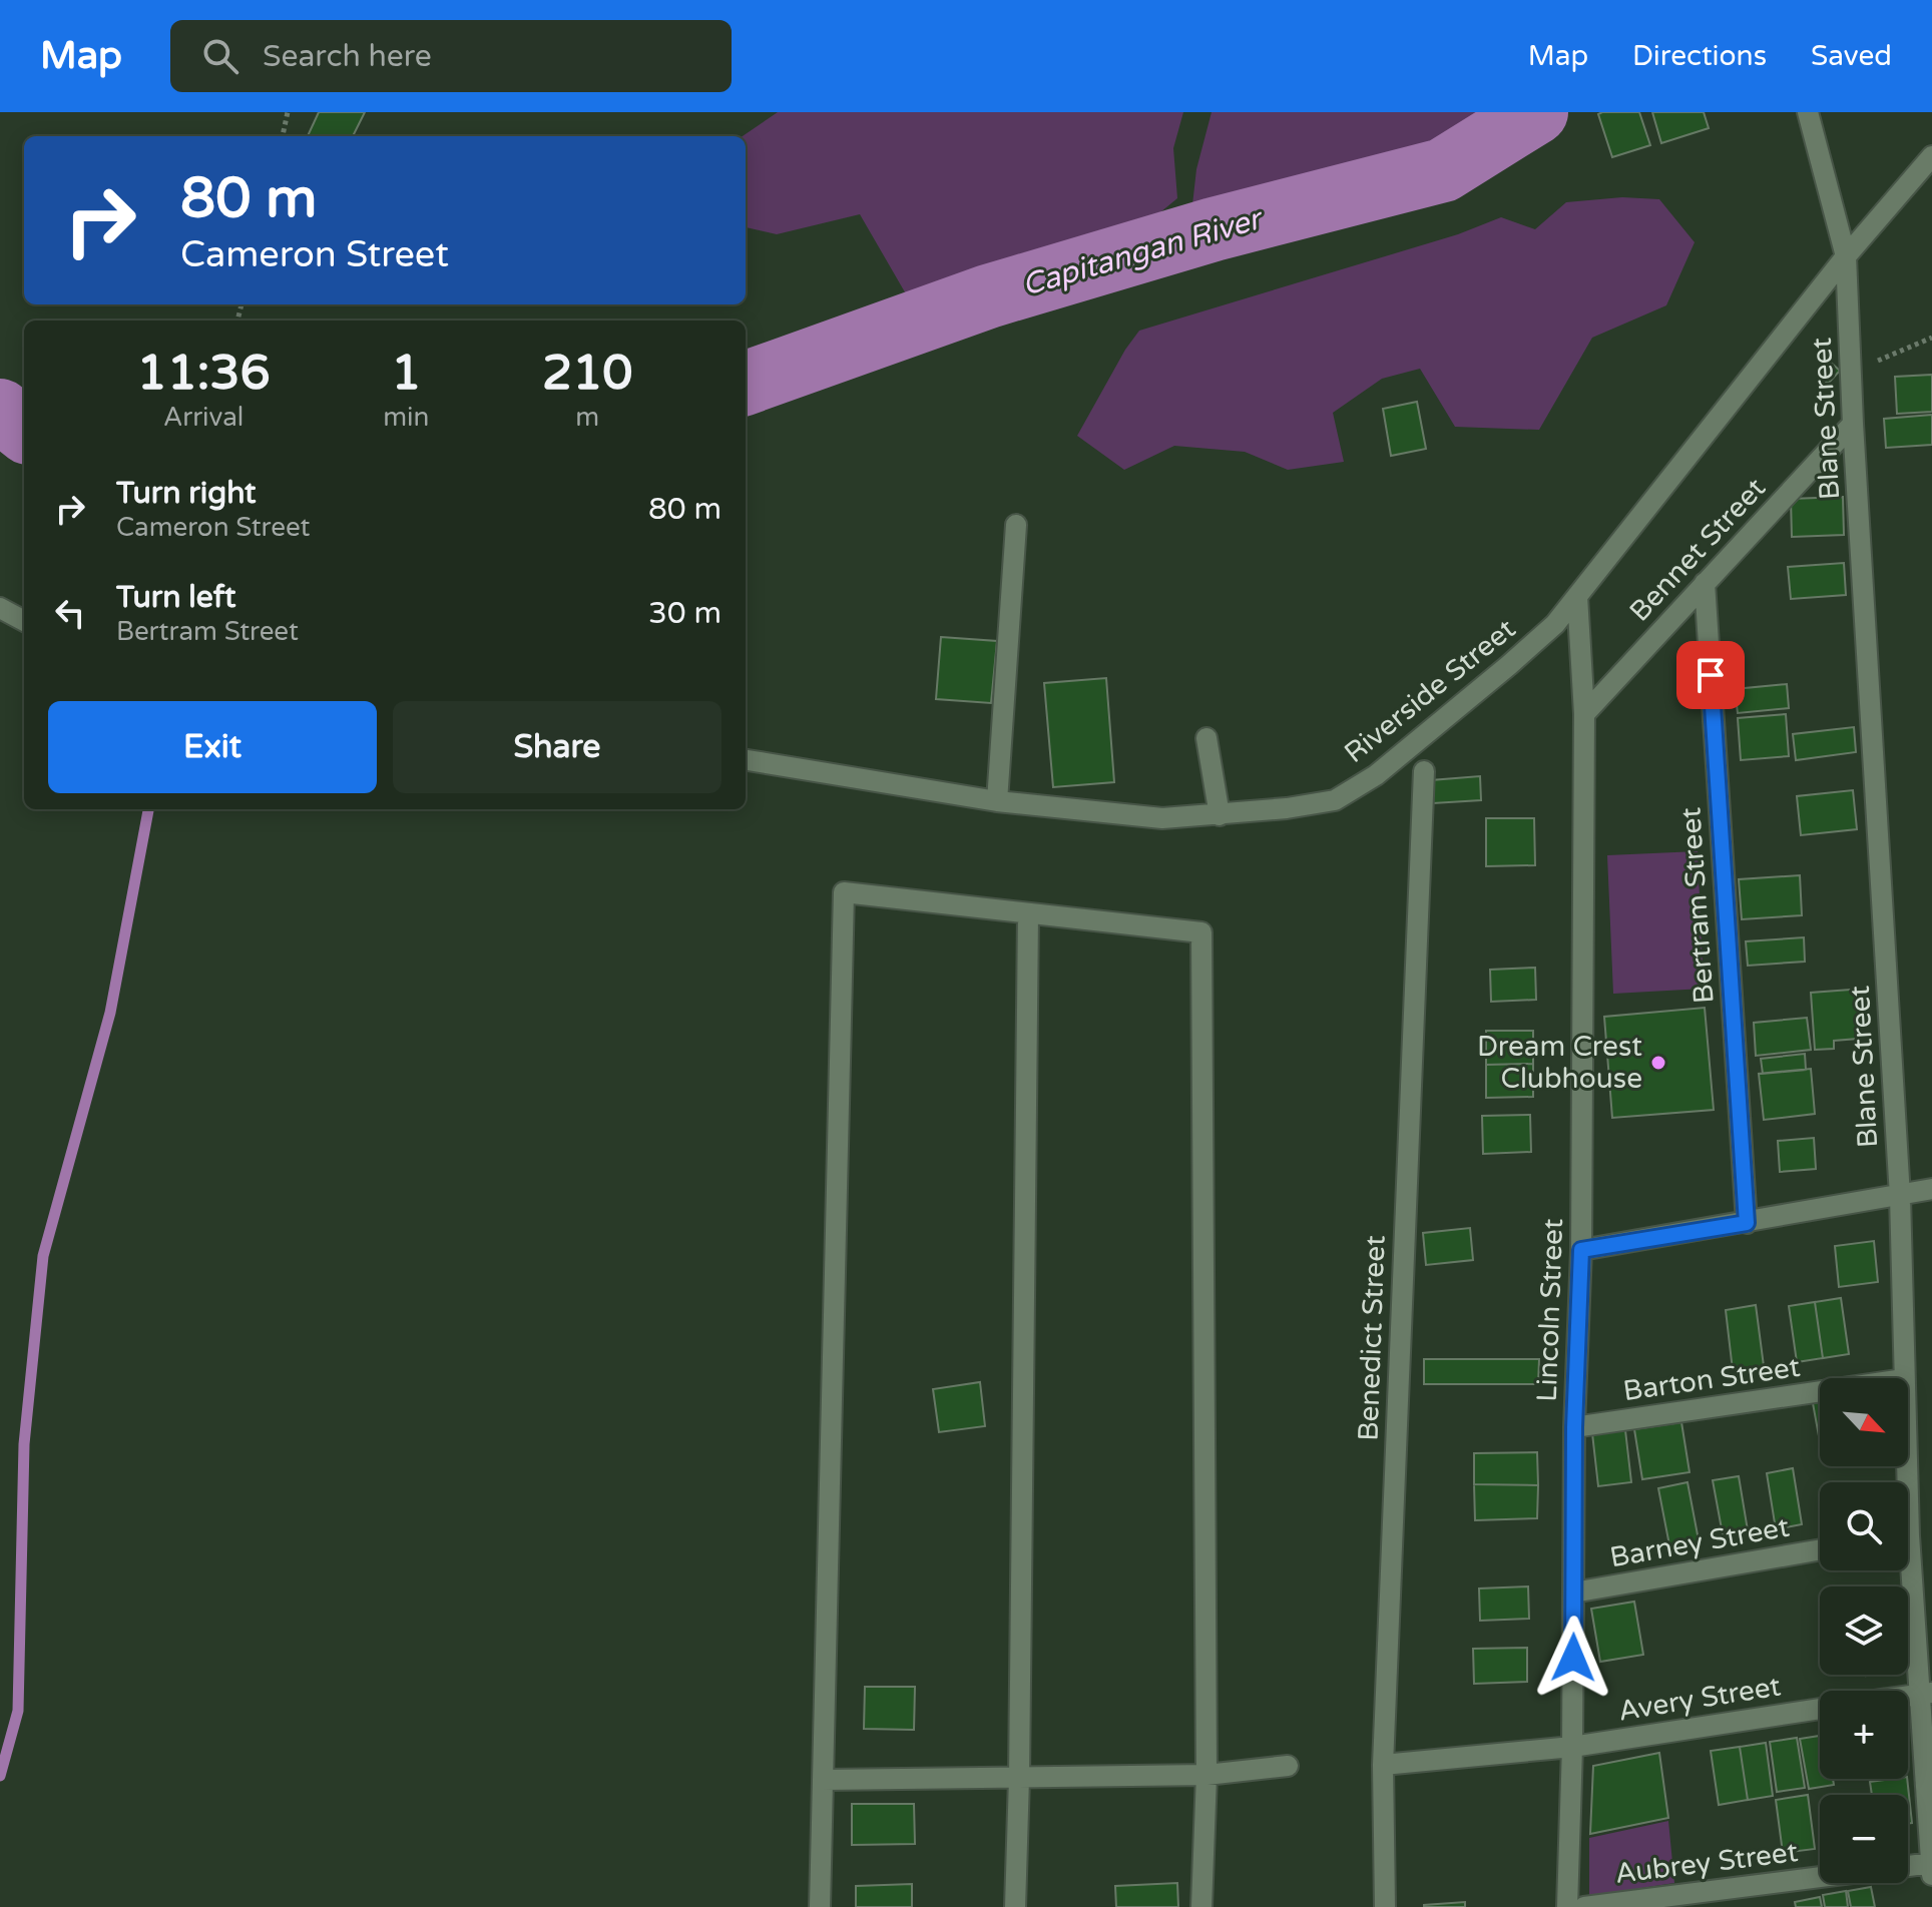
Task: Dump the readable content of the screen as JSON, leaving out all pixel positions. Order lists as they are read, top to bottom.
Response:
{
  "streets": {
    "street": [
      "Blane Street",
      "Bennet Street",
      "Riverside Street",
      "Bertram Street",
      "Lincoln Street",
      "Benedict Street",
      "Barton Street",
      "Barney Street",
      "Avery Street",
      "Aubrey Street"
    ]
  },
  "crossings": [
    ["Blane Street", "Bennet Street"],
    ["Blane Street", "Riverside Street"],
    ["Bennet Street", "Bertram Street"],
    ["Bennet Street", "Lincoln Street"],
    ["Riverside Street", "Lincoln Street"],
    ["Lincoln Street", "Barton Street"],
    ["Lincoln Street", "Barney Street"],
    ["Lincoln Street", "Avery Street"],
    ["Benedict Street", "Avery Street"]
  ],
  "water": ["Capitangan River"],
  "places": ["Dream Crest Clubhouse"],
  "north": "bottom right",
  "page": {
    "header": "Map",
    "search": "Search here",
    "nav": ["Map", "Directions", "Saved"],
    "turn": ["80 m", "Cameron Street"],
    "eta": [
      "11:36",
      "Arrival",
      "1",
      "min",
      "210",
      "m"
    ],
    "list": [
      {
        "name": "Turn right",
        "note": "Cameron Street",
        "value": "80 m"
      },
      {
        "name": "Turn left",
        "note": "Bertram Street",
        "value": "30 m"
      }
    ],
    "buttons": ["Exit", "Share"],
    "map_buttons": ["+", "−"]
  }
}
